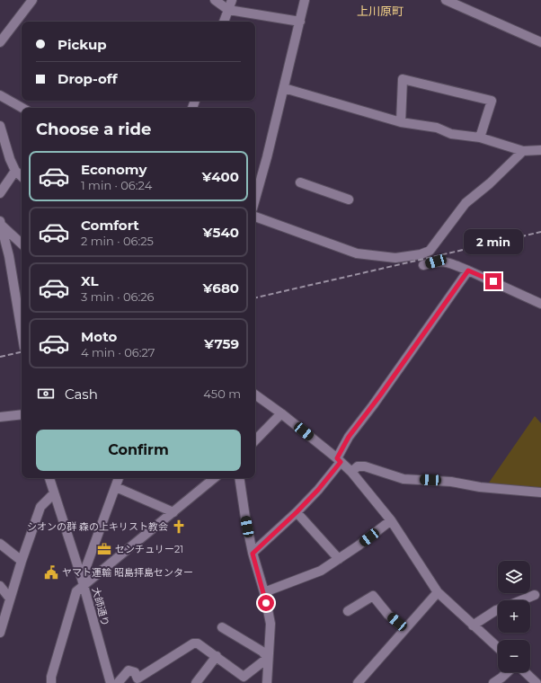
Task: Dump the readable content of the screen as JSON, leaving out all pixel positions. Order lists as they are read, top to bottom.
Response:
{
  "streets": {
    "street": ["大師通り"]
  },
  "districts": ["上川原町"],
  "places": {
    "church": ["シオンの群 森の上キリスト教会"],
    "office": ["センチュリー21"],
    "public building": ["ヤマト運輸 昭島拝島センター"]
  },
  "page": {
    "banner": ["Pickup", "Drop-off"],
    "heading": "Choose a ride",
    "list": [
      {
        "name": "Economy",
        "note": "1 min · 06:24",
        "value": "¥400"
      },
      {
        "name": "Comfort",
        "note": "2 min · 06:25",
        "value": "¥540"
      },
      {
        "name": "XL",
        "note": "3 min · 06:26",
        "value": "¥680"
      },
      {
        "name": "Moto",
        "note": "4 min · 06:27",
        "value": "¥759"
      }
    ],
    "bubble": "2 min",
    "pay": ["Cash", "450 m"],
    "buttons": "Confirm",
    "map_buttons": ["+", "−"]
  }
}
